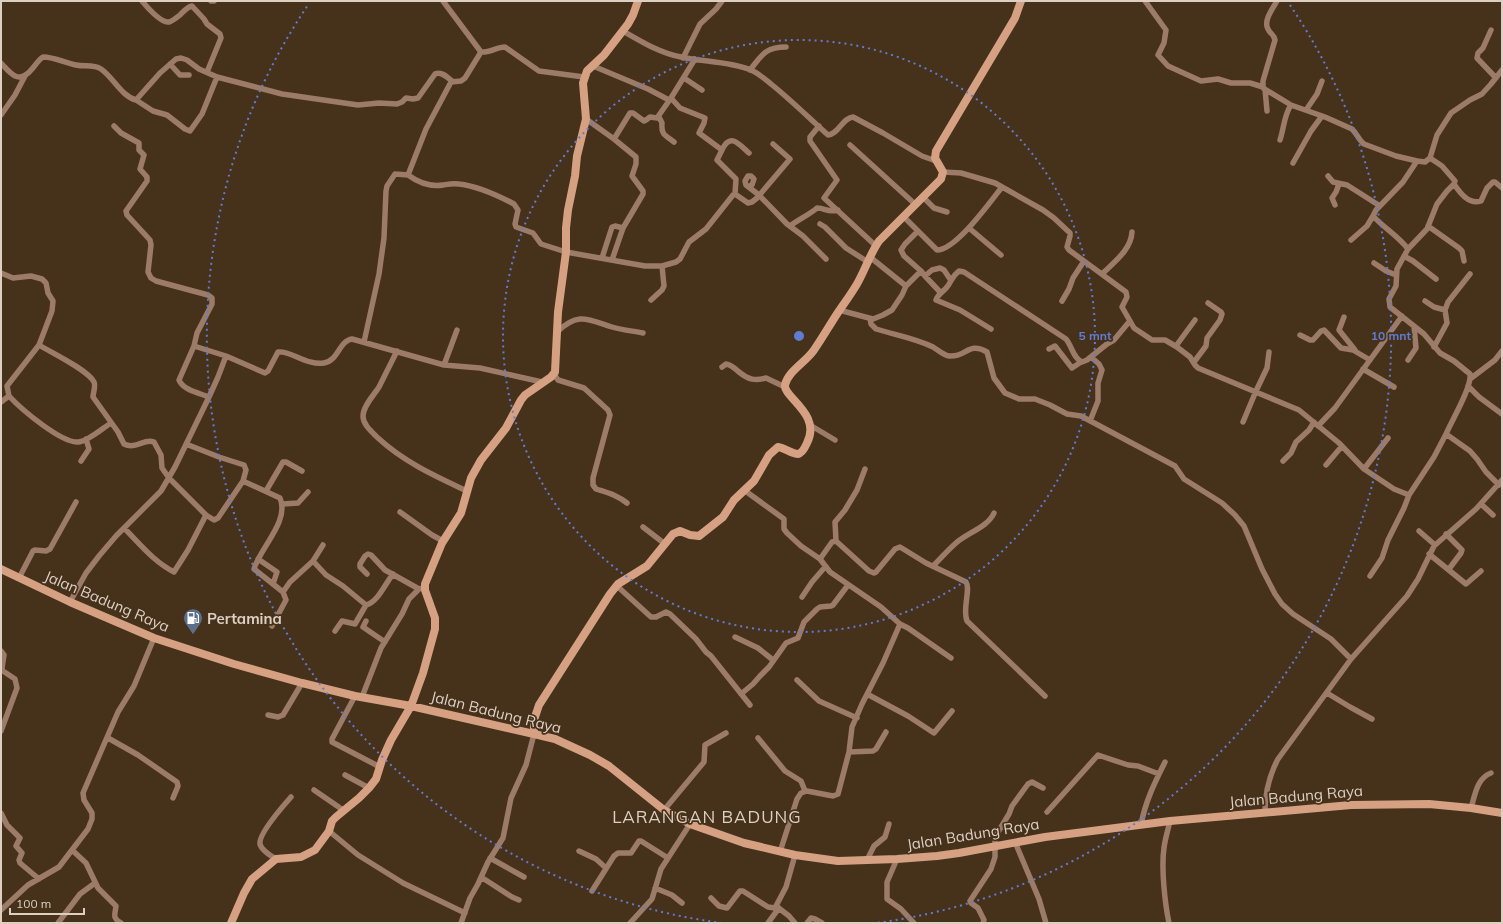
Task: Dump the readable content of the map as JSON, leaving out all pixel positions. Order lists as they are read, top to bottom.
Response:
{
  "streets": {
    "street": ["Jalan Badung Raya"]
  },
  "districts": ["LARANGAN BADUNG"],
  "places": {
    "fuel station": ["Pertamina"]
  },
  "scale_bar": "100 m",
  "rings": ["5 mnt", "10 mnt"]
}
